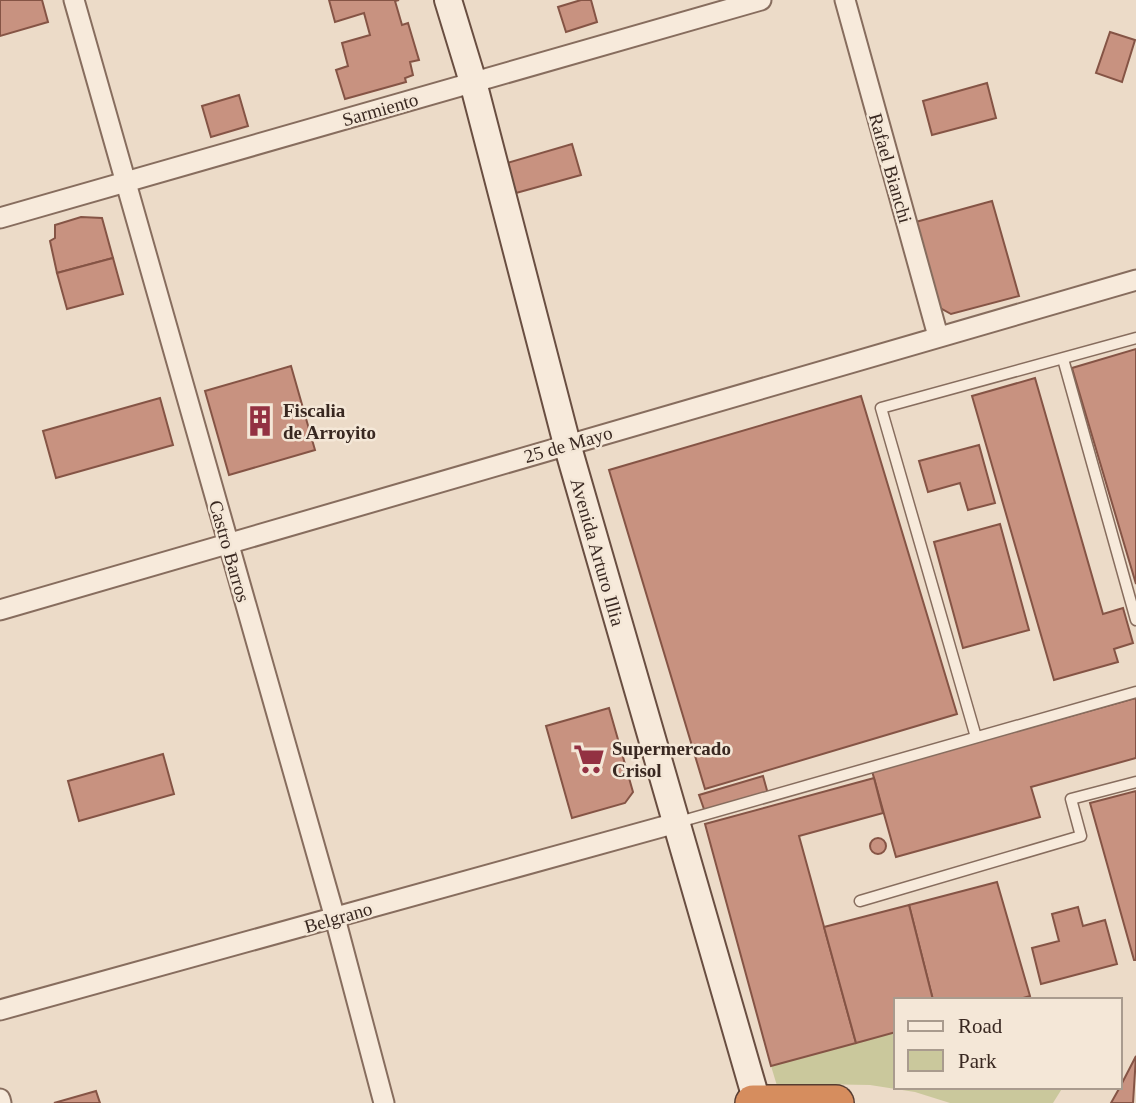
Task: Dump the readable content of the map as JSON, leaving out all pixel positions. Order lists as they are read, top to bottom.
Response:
{
  "streets": {
    "main road": ["Avenida Arturo Illia"],
    "street": [
      "Sarmiento",
      "Rafael Bianchi",
      "25 de Mayo",
      "Castro Barros",
      "Belgrano"
    ]
  },
  "crossings": [
    ["Sarmiento", "Castro Barros"],
    ["Sarmiento", "Avenida Arturo Illia"],
    ["Rafael Bianchi", "25 de Mayo"],
    ["25 de Mayo", "Castro Barros"],
    ["25 de Mayo", "Avenida Arturo Illia"],
    ["Castro Barros", "Belgrano"],
    ["Avenida Arturo Illia", "Belgrano"]
  ],
  "places": {
    "building": ["Fiscalia de Arroyito"],
    "supermarket": ["Supermercado Crisol"]
  },
  "legend": ["Road", "Park"]
}
